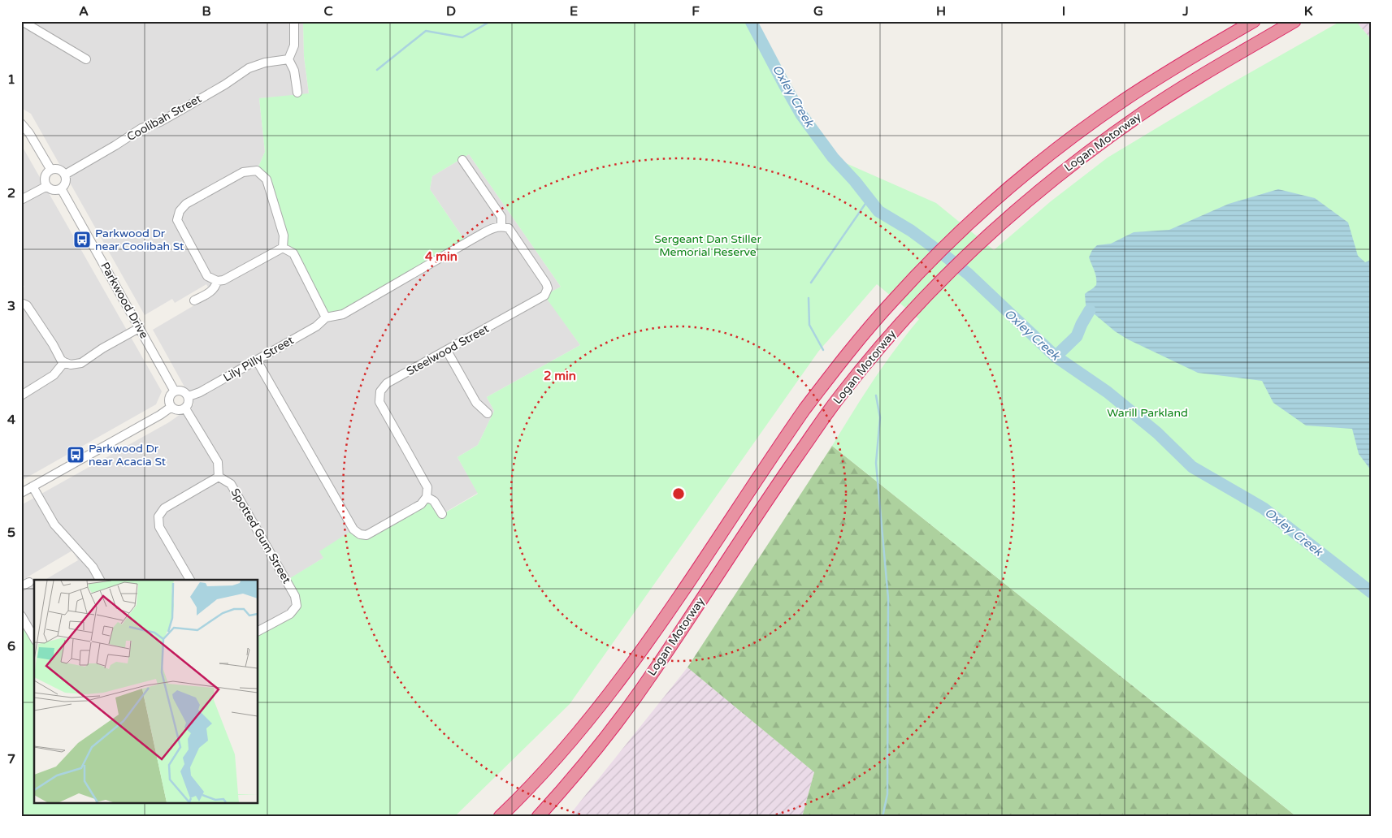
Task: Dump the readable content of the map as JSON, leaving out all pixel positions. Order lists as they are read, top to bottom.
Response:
{
  "streets": {
    "highway": ["Logan Motorway"],
    "street": [
      "Coolibah Street",
      "Parkwood Drive",
      "Steelwood Street",
      "Lily Pilly Street",
      "Spotted Gum Street"
    ]
  },
  "crossings": [
    ["Coolibah Street", "Parkwood Drive"],
    ["Parkwood Drive", "Lily Pilly Street"]
  ],
  "water": ["Oxley Creek"],
  "parks": ["Sergeant Dan Stiller Memorial Reserve", "Warill Parkland"],
  "places": {
    "bus stop": ["Parkwood Dr near Coolibah St", "Parkwood Dr near Acacia St"]
  },
  "grid": {
    "columns": [
      "A",
      "B",
      "C",
      "D",
      "E",
      "F",
      "G",
      "H",
      "I",
      "J",
      "K"
    ],
    "rows": [
      "1",
      "2",
      "3",
      "4",
      "5",
      "6",
      "7"
    ]
  },
  "rings": ["4 min", "2 min"]
}
